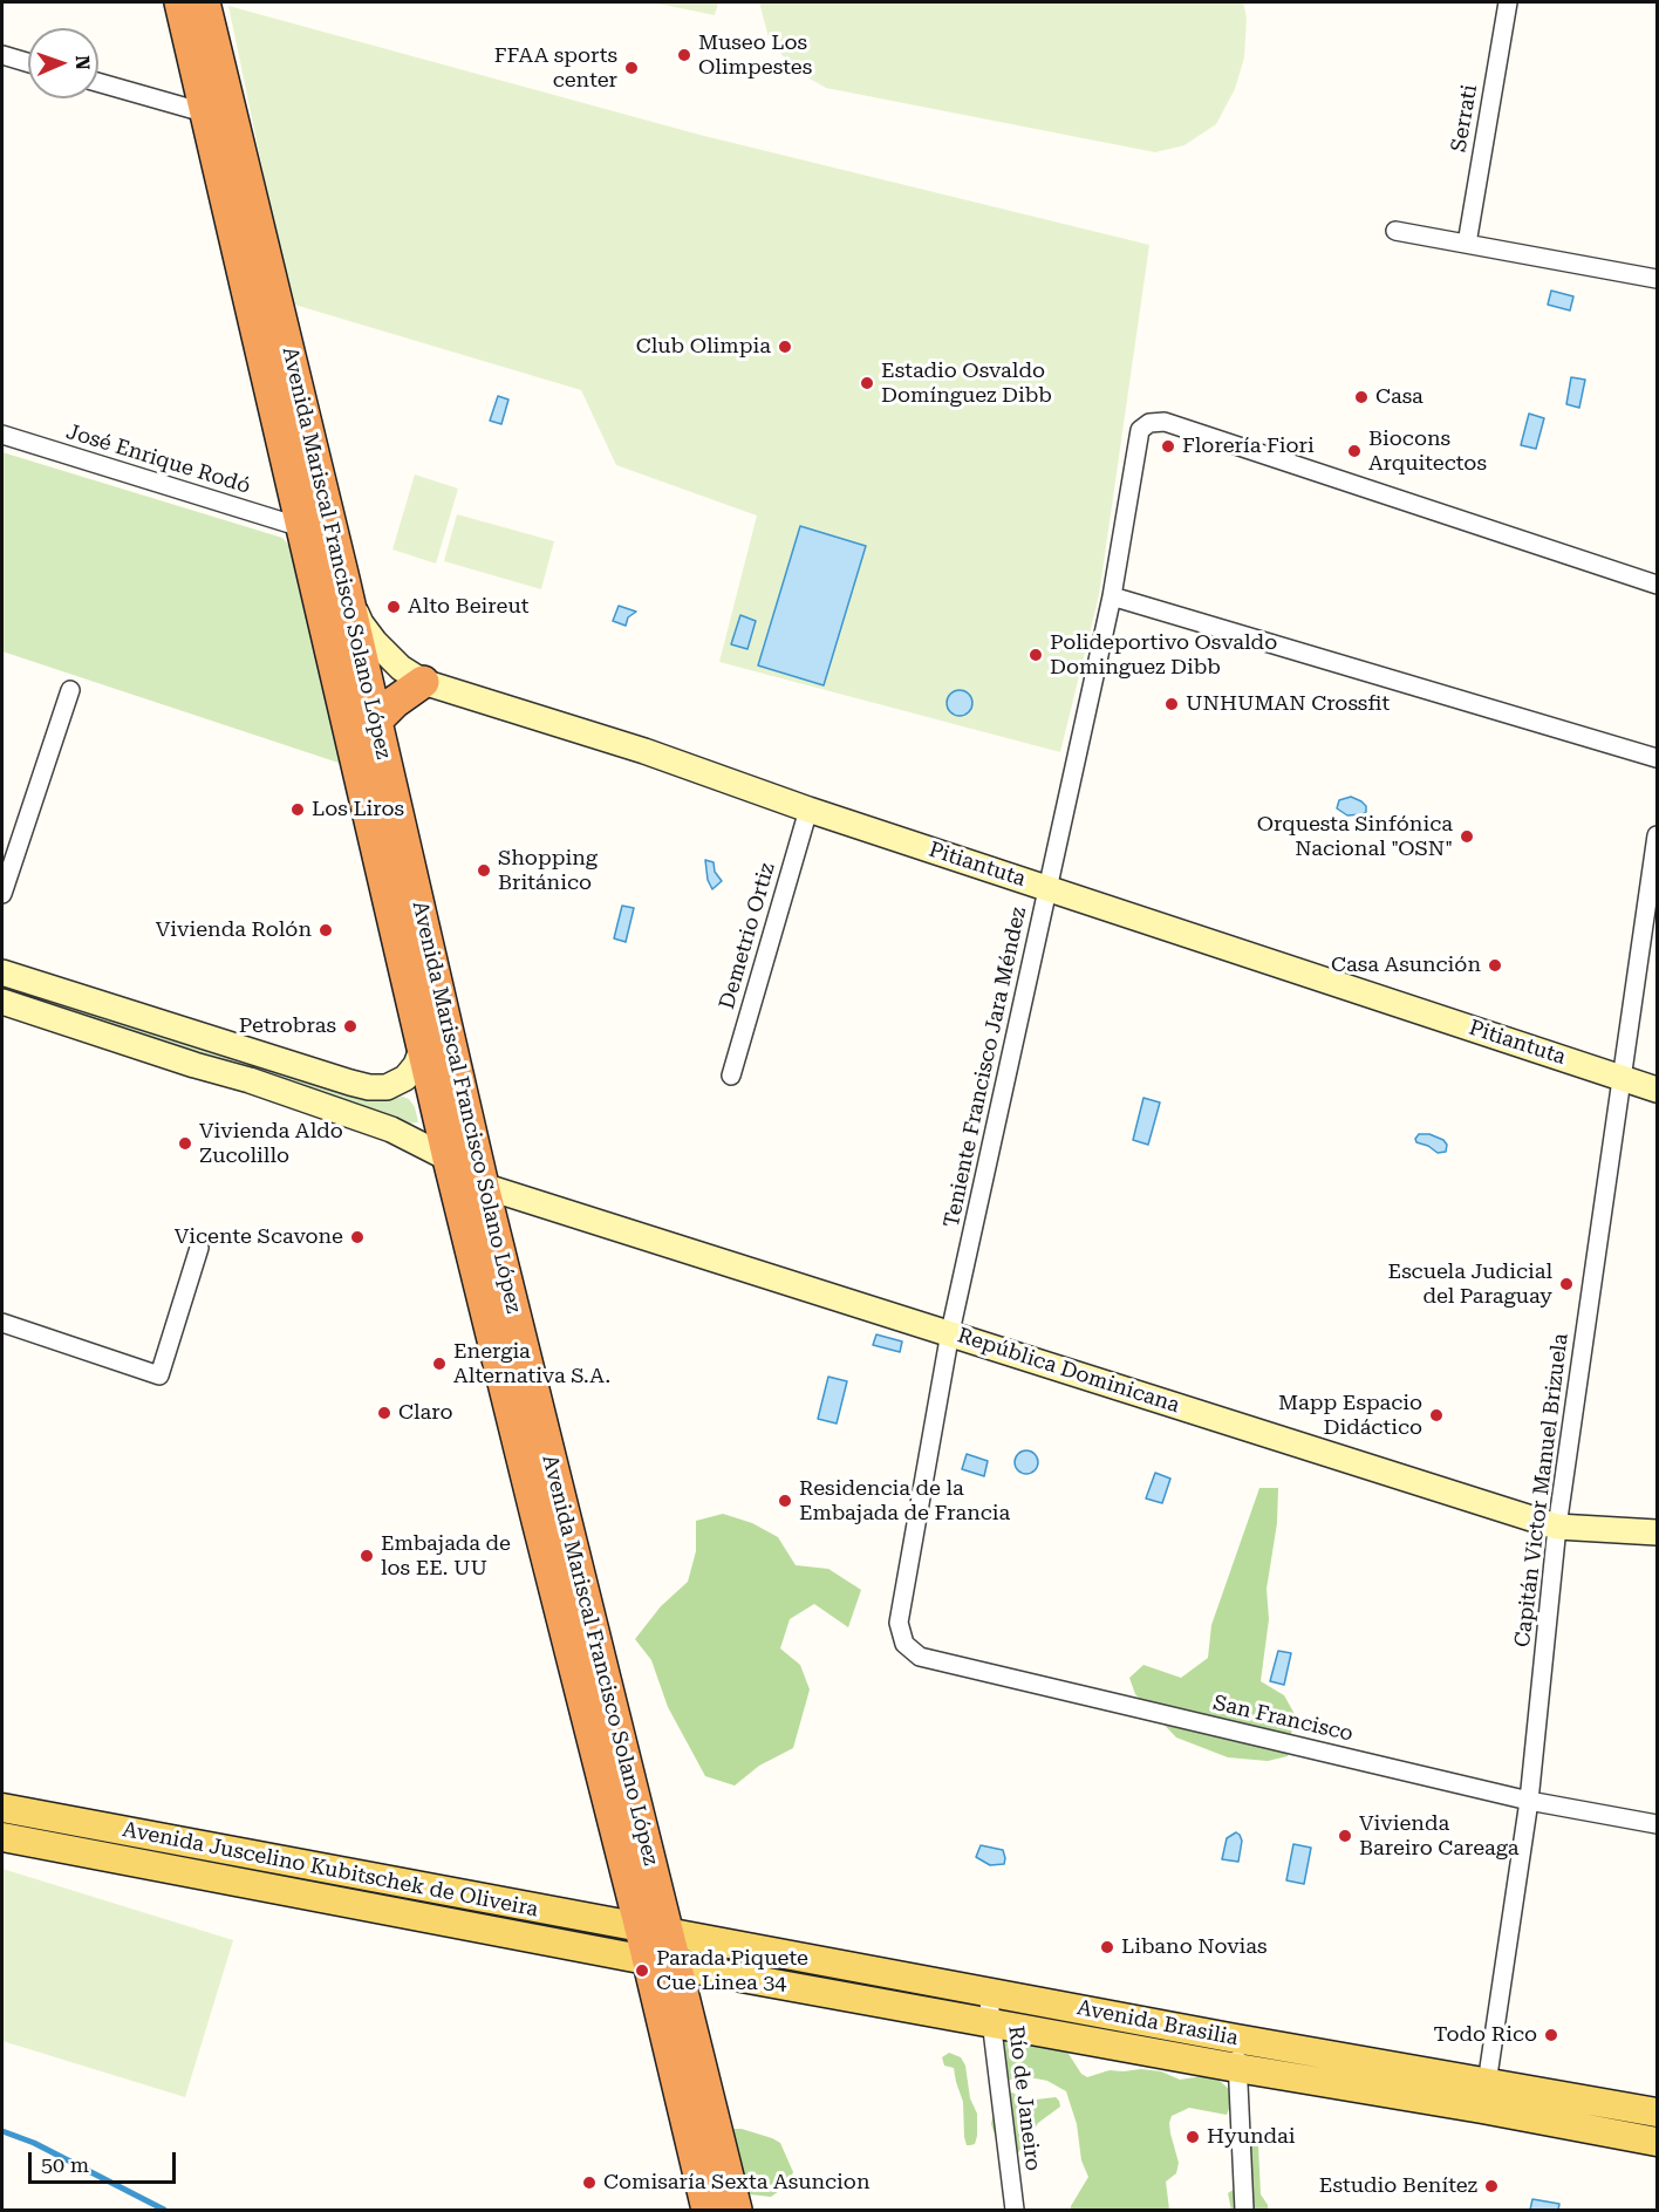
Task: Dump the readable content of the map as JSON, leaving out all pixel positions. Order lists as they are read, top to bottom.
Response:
{
  "streets": {
    "highway": ["Avenida Mariscal Francisco Solano López"],
    "main road": ["Avenida Juscelino Kubitschek de Oliveira", "Avenida Brasilia"],
    "street": [
      "Serrati",
      "José Enrique Rodó",
      "Pitiantuta",
      "Demetrio Ortiz",
      "Teniente Francisco Jara Méndez",
      "República Dominicana",
      "Capitán Victor Manuel Brizuela",
      "San Francisco",
      "Río de Janeiro"
    ]
  },
  "crossings": [
    ["José Enrique Rodó", "Avenida Mariscal Francisco Solano López"],
    ["Avenida Mariscal Francisco Solano López", "Pitiantuta"],
    ["Avenida Mariscal Francisco Solano López", "República Dominicana"],
    ["Avenida Mariscal Francisco Solano López", "Avenida Juscelino Kubitschek de Oliveira"],
    ["Avenida Mariscal Francisco Solano López", "Avenida Brasilia"],
    ["Pitiantuta", "Demetrio Ortiz"],
    ["Pitiantuta", "Teniente Francisco Jara Méndez"],
    ["Pitiantuta", "Capitán Victor Manuel Brizuela"],
    ["Teniente Francisco Jara Méndez", "República Dominicana"],
    ["Teniente Francisco Jara Méndez", "San Francisco"],
    ["República Dominicana", "Capitán Victor Manuel Brizuela"],
    ["Capitán Victor Manuel Brizuela", "San Francisco"],
    ["Capitán Victor Manuel Brizuela", "Avenida Brasilia"],
    ["Avenida Juscelino Kubitschek de Oliveira", "Avenida Brasilia"],
    ["Avenida Brasilia", "Río de Janeiro"]
  ],
  "places": [
    "Museo Los Olimpestes",
    "FFAA sports center",
    "Club Olimpia",
    "Estadio Osvaldo Domínguez Dibb",
    "Casa",
    "Florería Fiori",
    "Biocons Arquitectos",
    "Alto Beireut",
    "Polideportivo Osvaldo Dominguez Dibb",
    "UNHUMAN Crossfit",
    "Los Liros",
    "Orquesta Sinfónica Nacional \"OSN\"",
    "Shopping Británico",
    "Vivienda Rolón",
    "Casa Asunción",
    "Petrobras",
    "Vivienda Aldo Zucolillo",
    "Vicente Scavone",
    "Escuela Judicial del Paraguay",
    "Energia Alternativa S.A.",
    "Claro",
    "Mapp Espacio Didáctico",
    "Residencia de la Embajada de Francia",
    "Embajada de los EE. UU",
    "Vivienda Bareiro Careaga",
    "Libano Novias",
    "Parada Piquete Cue Linea 34",
    "Todo Rico",
    "Hyundai",
    "Comisaría Sexta Asuncion",
    "Estudio Benítez"
  ],
  "scale_bar": "50 m",
  "north": "right"
}
